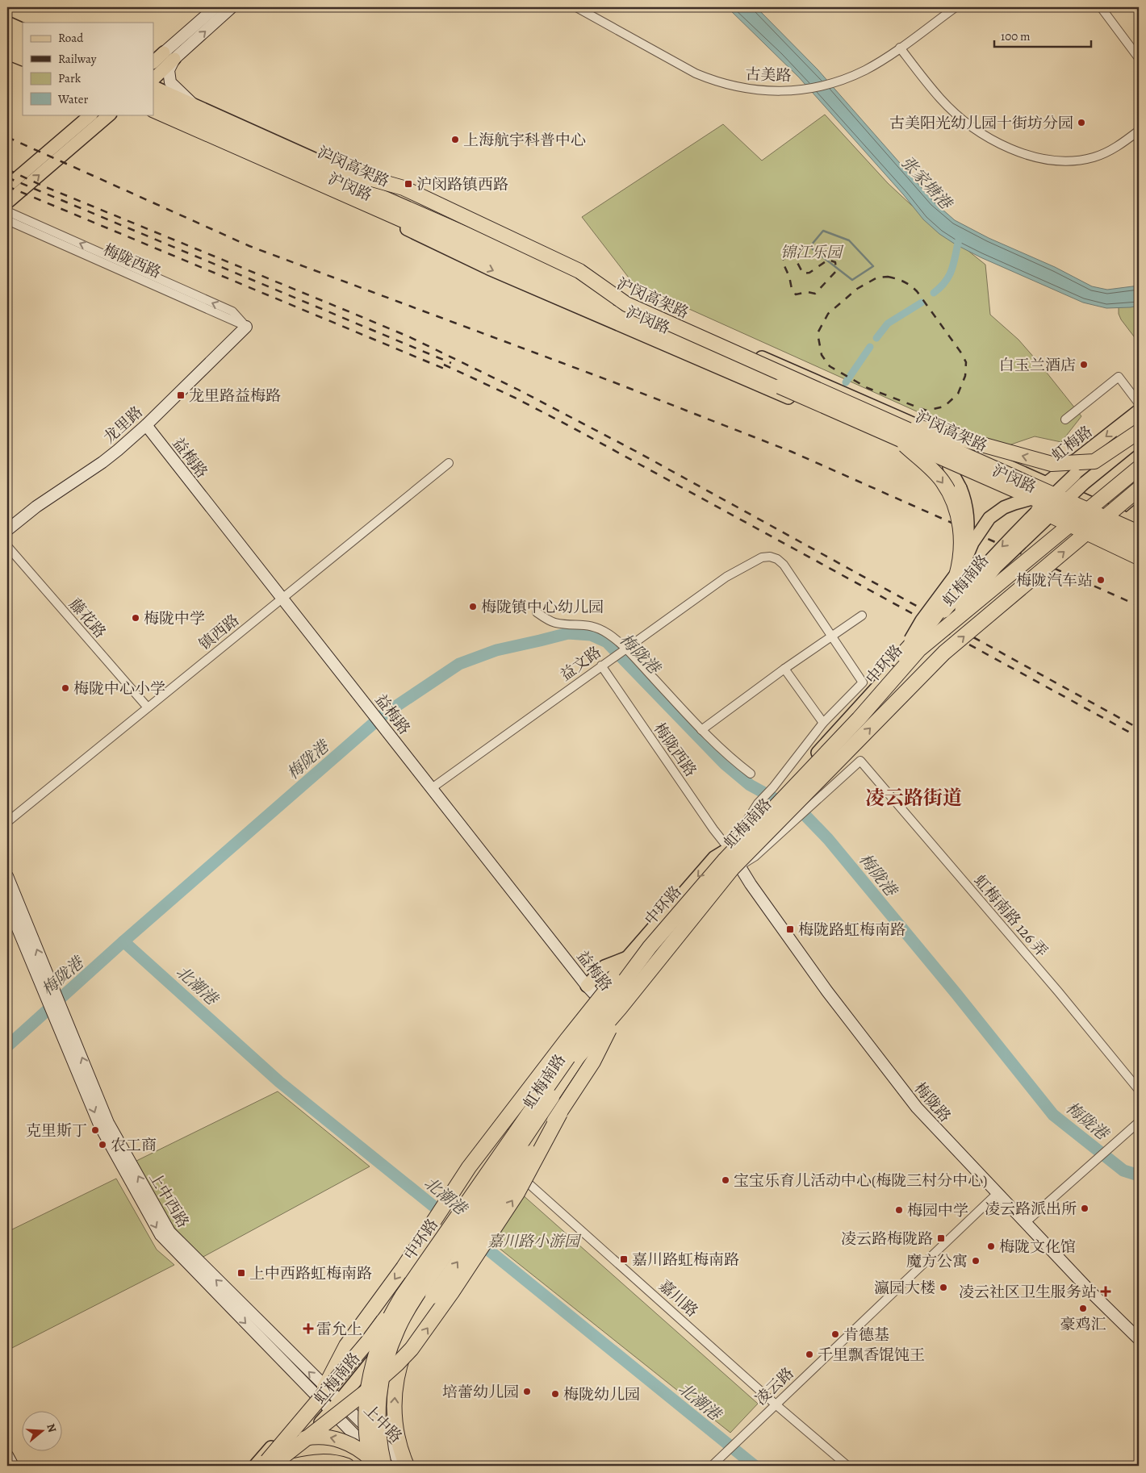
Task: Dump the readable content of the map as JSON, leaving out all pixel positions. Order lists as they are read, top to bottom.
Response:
{
  "streets": {
    "highway": ["沪闵高架路", "中环路"],
    "main road": ["沪闵路", "虹梅路", "虹梅南路"],
    "street": [
      "古美路",
      "梅陇西路",
      "龙里路",
      "益梅路",
      "藤花路",
      "镇西路",
      "益文路",
      "虹梅南路 126 弄",
      "梅陇路",
      "上中西路",
      "嘉川路",
      "凌云路",
      "上中路"
    ]
  },
  "crossings": [
    ["沪闵高架路", "沪闵路"],
    ["沪闵路", "虹梅路"],
    ["梅陇西路", "龙里路"],
    ["梅陇西路", "虹梅南路"],
    ["梅陇西路", "益文路"],
    ["龙里路", "益梅路"],
    ["虹梅路", "虹梅南路"],
    ["益梅路", "虹梅南路"],
    ["益梅路", "镇西路"],
    ["益梅路", "益文路"],
    ["益梅路", "中环路"],
    ["虹梅南路", "中环路"],
    ["虹梅南路", "虹梅南路 126 弄"],
    ["虹梅南路", "梅陇路"],
    ["虹梅南路", "上中西路"],
    ["虹梅南路", "嘉川路"],
    ["虹梅南路", "上中路"],
    ["藤花路", "镇西路"],
    ["中环路", "上中路"],
    ["虹梅南路 126 弄", "梅陇路"],
    ["梅陇路", "凌云路"],
    ["上中西路", "上中路"],
    ["嘉川路", "凌云路"]
  ],
  "districts": ["凌云路街道"],
  "water": ["张家塘港", "梅陇港", "北潮港"],
  "parks": ["锦江乐园", "嘉川路小游园"],
  "places": {
    "other": [
      "古美阳光幼儿园十街坊分园",
      "上海航宇科普中心",
      "白玉兰酒店",
      "梅陇汽车站",
      "梅陇镇中心幼儿园",
      "梅陇中学",
      "梅陇中心小学",
      "克里斯丁",
      "农工商",
      "宝宝乐育儿活动中心(梅陇三村分中心)",
      "凌云路派出所",
      "梅园中学",
      "梅陇文化馆",
      "魔方公寓",
      "瀛园大楼",
      "豪鸡汇",
      "肯德基",
      "千里飘香馄饨王",
      "培蕾幼儿园",
      "梅陇幼儿园"
    ],
    "transit": [
      "沪闵路镇西路",
      "龙里路益梅路",
      "梅陇路虹梅南路",
      "凌云路梅陇路",
      "嘉川路虹梅南路",
      "上中西路虹梅南路"
    ],
    "health": ["凌云社区卫生服务站", "雷允上"]
  },
  "legend": [
    "Road",
    "Railway",
    "Park",
    "Water"
  ],
  "scale_bar": "100 m",
  "north": "right"
}
